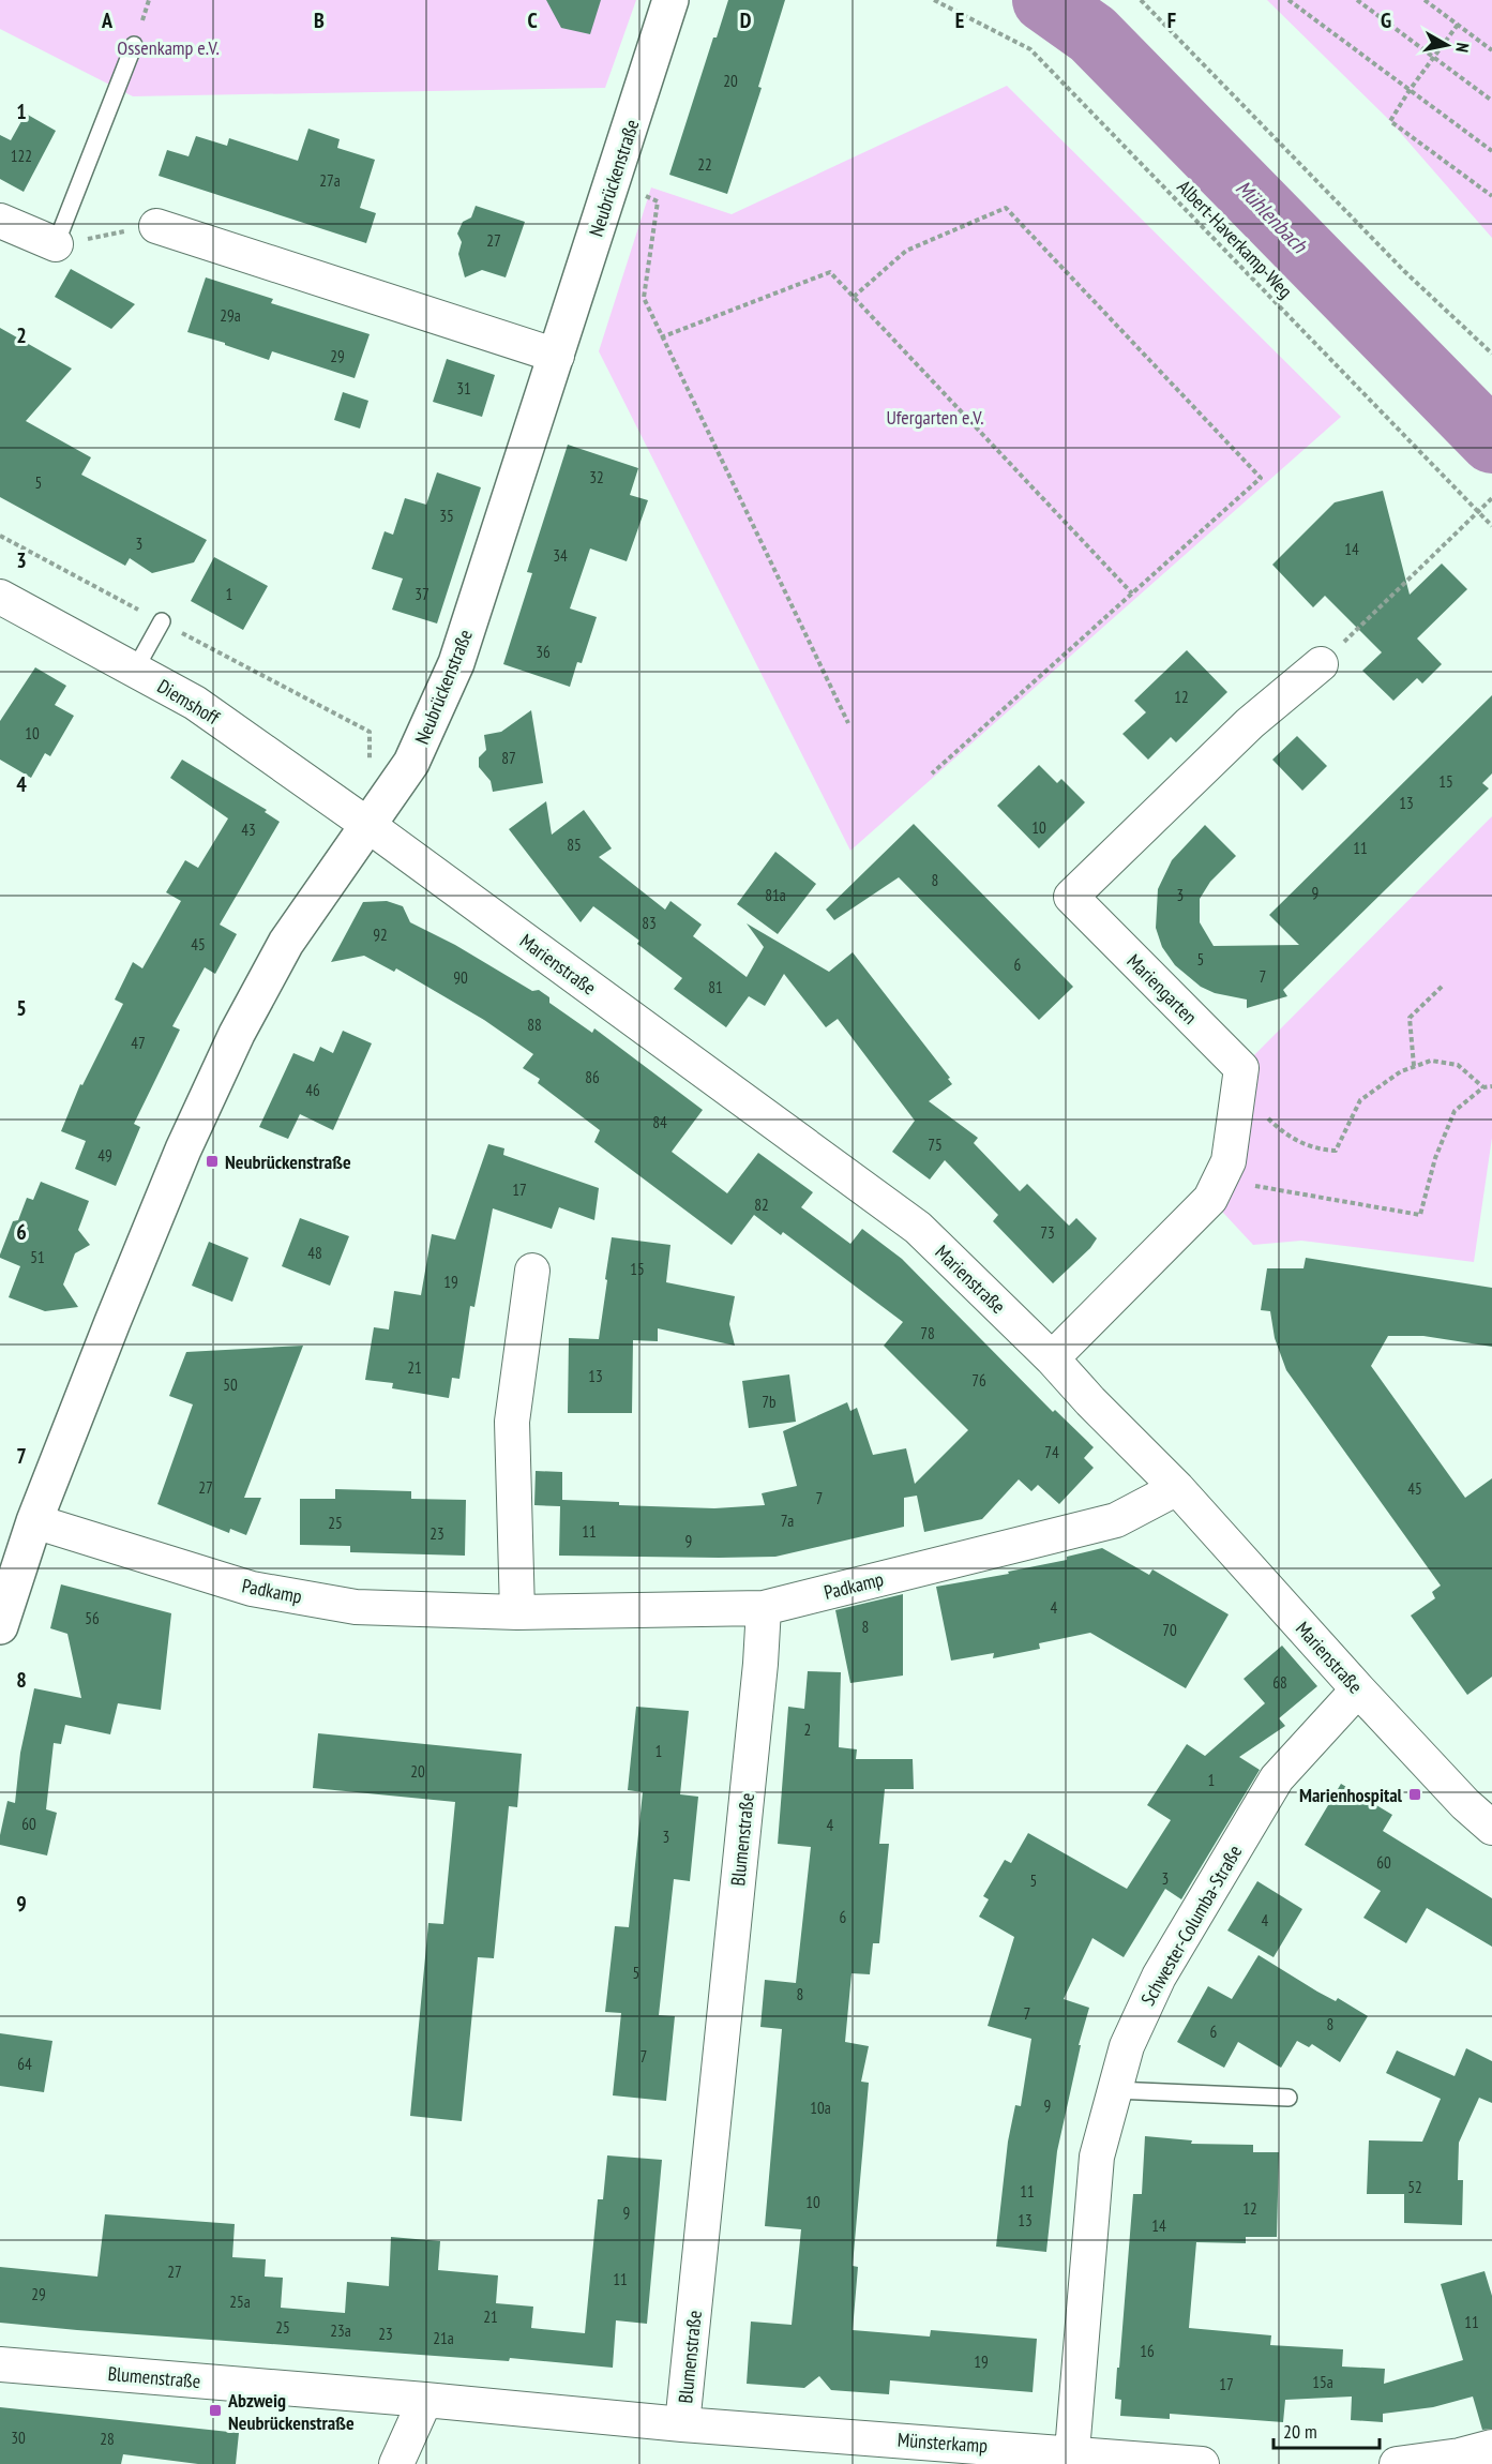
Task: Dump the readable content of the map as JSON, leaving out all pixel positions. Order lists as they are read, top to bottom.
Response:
{
  "streets": {
    "street": [
      "Neubrückenstraße",
      "Diemshoff",
      "Marienstraße",
      "Mariengarten",
      "Padkamp",
      "Blumenstraße",
      "Schwester-Columba-Straße",
      "Münsterkamp"
    ],
    "path": ["Albert-Haverkamp-Weg"]
  },
  "crossings": [
    ["Neubrückenstraße", "Diemshoff"],
    ["Neubrückenstraße", "Marienstraße"],
    ["Neubrückenstraße", "Padkamp"],
    ["Diemshoff", "Marienstraße"],
    ["Marienstraße", "Mariengarten"],
    ["Marienstraße", "Padkamp"],
    ["Marienstraße", "Schwester-Columba-Straße"],
    ["Padkamp", "Blumenstraße"],
    ["Blumenstraße", "Münsterkamp"],
    ["Schwester-Columba-Straße", "Münsterkamp"]
  ],
  "water": ["Mühlenbach"],
  "parks": ["Ossenkamp e.V.", "Ufergarten e.V."],
  "places": {
    "transit": ["Neubrückenstraße", "Marienhospital", "Abzweig Neubrückenstraße"]
  },
  "house_numbers": [
    "20",
    "122",
    "22",
    "27a",
    "27",
    "29a",
    "29",
    "31",
    "32",
    "5",
    "35",
    "3",
    "14",
    "34",
    "1",
    "37",
    "36",
    "12",
    "10",
    "87",
    "15",
    "13",
    "10",
    "43",
    "85",
    "11",
    "8",
    "9",
    "81a",
    "3",
    "83",
    "92",
    "45",
    "5",
    "6",
    "7",
    "90",
    "81",
    "88",
    "47",
    "86",
    "46",
    "84",
    "75",
    "49",
    "17",
    "82",
    "73",
    "48",
    "51",
    "15",
    "19",
    "78",
    "21",
    "13",
    "76",
    "50",
    "7b",
    "74",
    "27",
    "45",
    "7",
    "7a",
    "25",
    "11",
    "23",
    "9",
    "4",
    "56",
    "8",
    "70",
    "68",
    "2",
    "1",
    "20",
    "1",
    "60",
    "4",
    "3",
    "60",
    "3",
    "5",
    "6",
    "4",
    "5",
    "8",
    "7",
    "8",
    "6",
    "7",
    "64",
    "9",
    "10a",
    "52",
    "11",
    "10",
    "12",
    "9",
    "13",
    "14",
    "27",
    "11",
    "29",
    "25a",
    "21",
    "11",
    "25",
    "23a",
    "23",
    "21a",
    "16",
    "19",
    "15a",
    "17",
    "30",
    "28"
  ],
  "scale_bar": "20 m",
  "north": "right",
  "grid": {
    "columns": [
      "A",
      "B",
      "C",
      "D",
      "E",
      "F",
      "G"
    ],
    "rows": [
      "1",
      "2",
      "3",
      "4",
      "5",
      "6",
      "7",
      "8",
      "9"
    ]
  }
}
